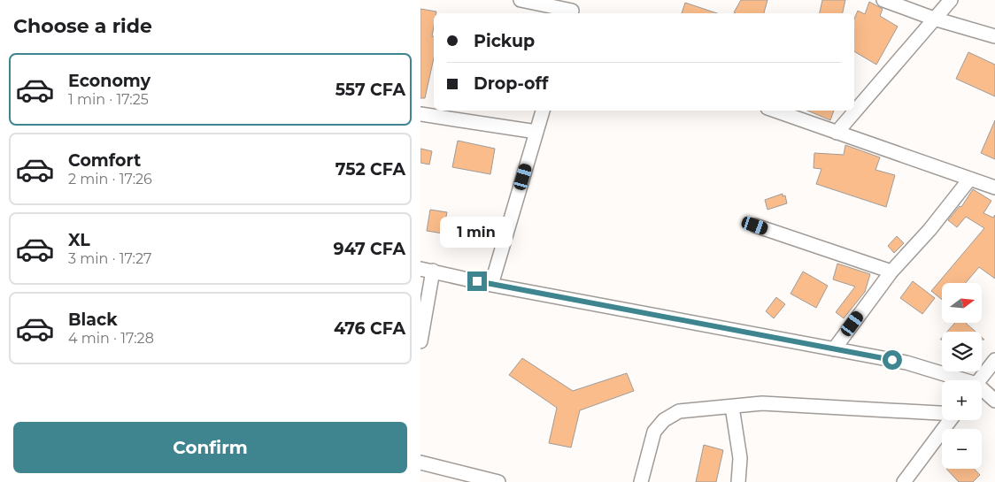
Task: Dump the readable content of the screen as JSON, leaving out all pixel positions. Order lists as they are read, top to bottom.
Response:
{
  "north": "right",
  "page": {
    "heading": "Choose a ride",
    "banner": ["Pickup", "Drop-off"],
    "list": [
      {
        "name": "Economy",
        "note": "1 min · 17:25",
        "value": "557 CFA"
      },
      {
        "name": "Comfort",
        "note": "2 min · 17:26",
        "value": "752 CFA"
      },
      {
        "name": "XL",
        "note": "3 min · 17:27",
        "value": "947 CFA"
      },
      {
        "name": "Black",
        "note": "4 min · 17:28",
        "value": "476 CFA"
      }
    ],
    "bubble": "1 min",
    "map_buttons": ["+", "−"],
    "buttons": "Confirm"
  }
}
